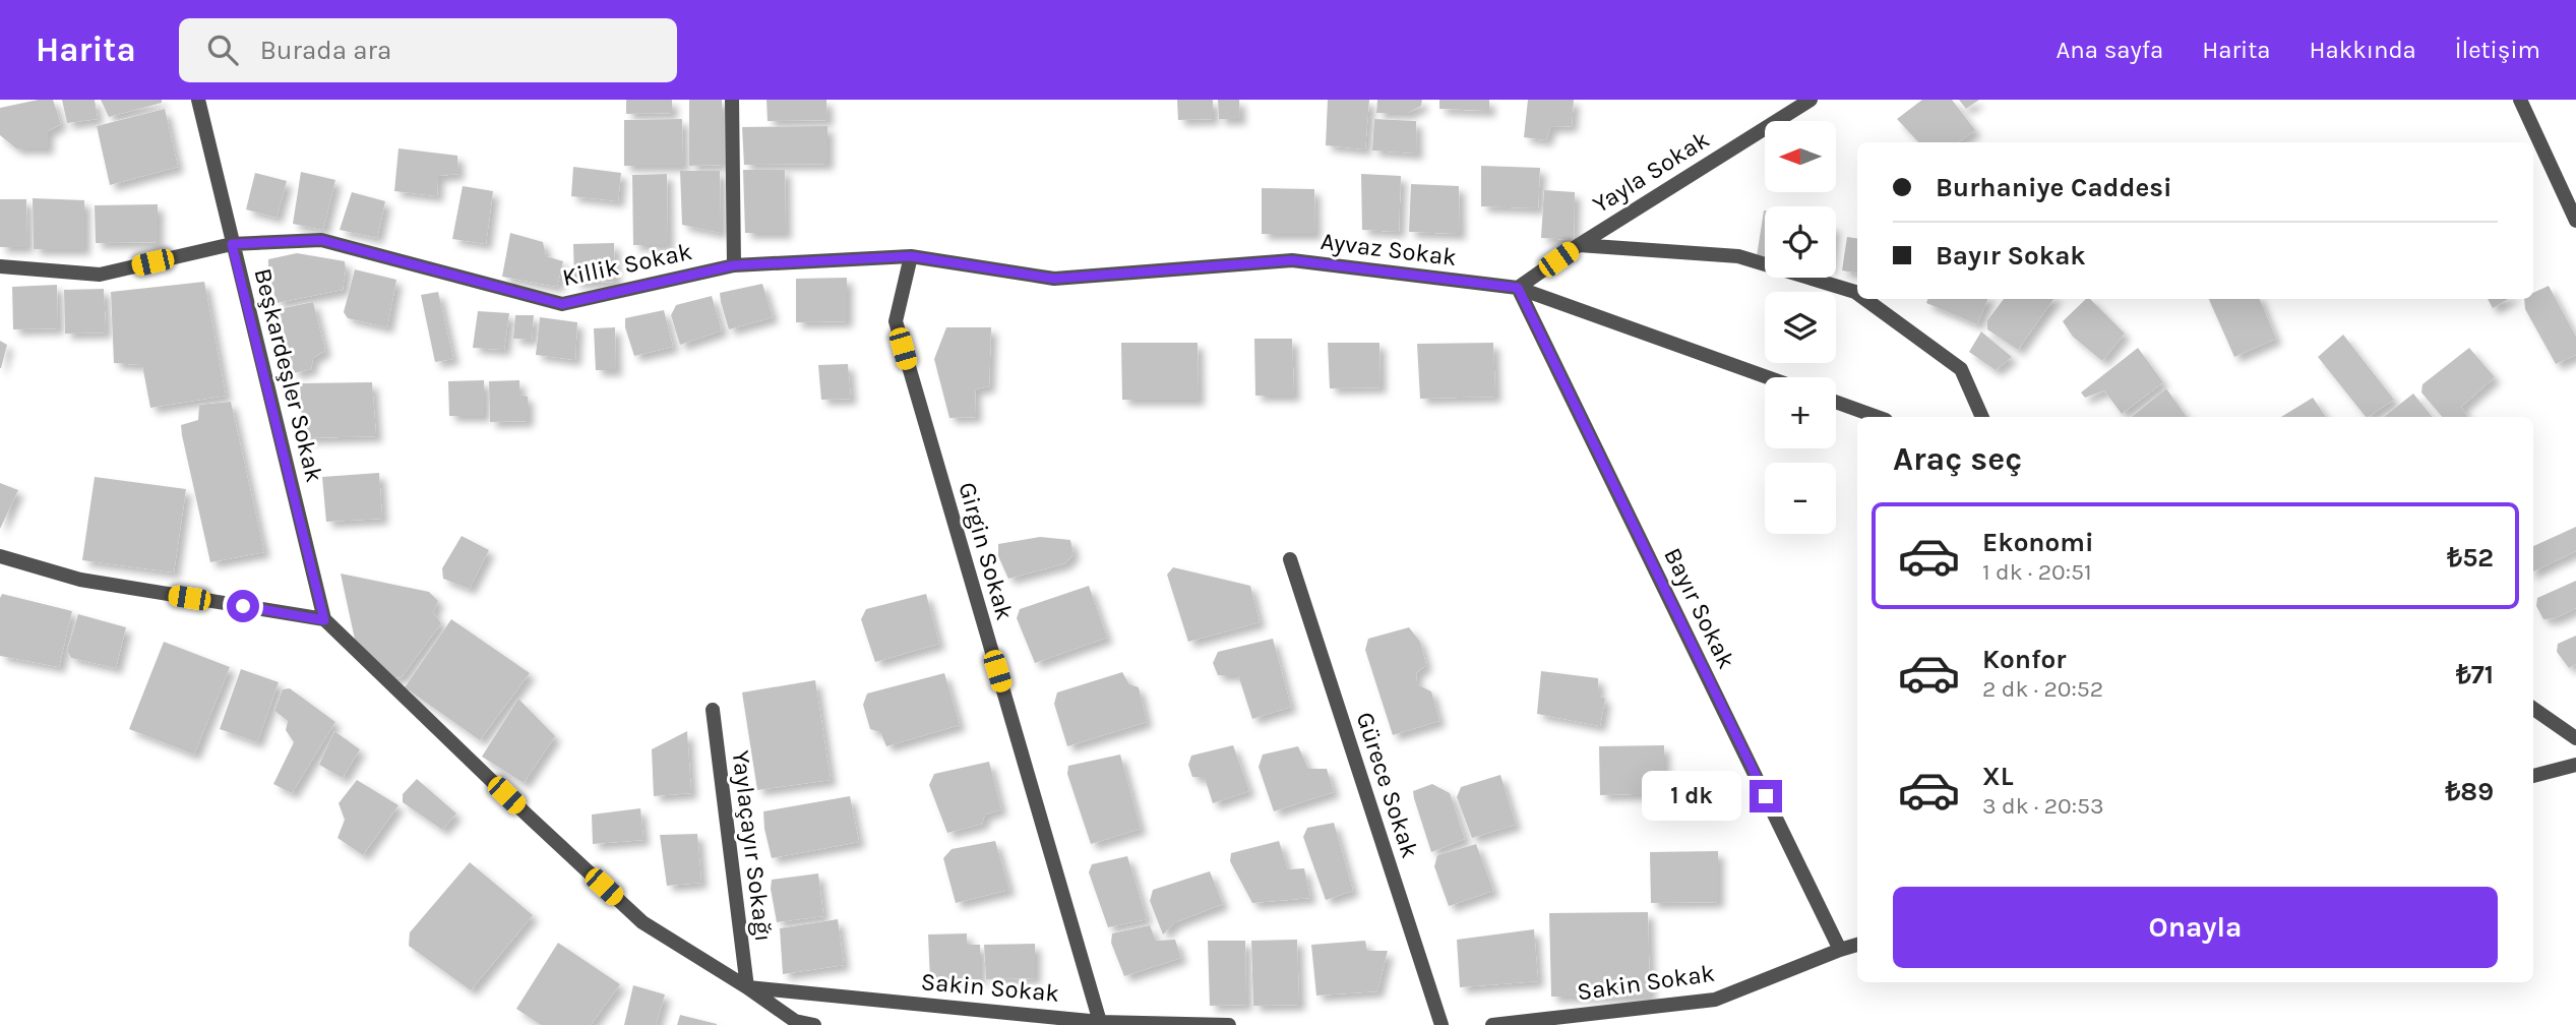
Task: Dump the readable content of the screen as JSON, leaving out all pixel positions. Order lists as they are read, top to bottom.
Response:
{
  "streets": {
    "street": [
      "Yayla Sokak",
      "Ayvaz Sokak",
      "Killik Sokak",
      "Beşkardeşler Sokak",
      "Girgin Sokak",
      "Bayır Sokak",
      "Gürece Sokak",
      "Yaylaçayır Sokağı",
      "Sakin Sokak"
    ]
  },
  "crossings": [
    ["Yayla Sokak", "Ayvaz Sokak"],
    ["Yayla Sokak", "Bayır Sokak"],
    ["Ayvaz Sokak", "Killik Sokak"],
    ["Ayvaz Sokak", "Girgin Sokak"],
    ["Ayvaz Sokak", "Bayır Sokak"],
    ["Killik Sokak", "Beşkardeşler Sokak"],
    ["Killik Sokak", "Girgin Sokak"],
    ["Girgin Sokak", "Sakin Sokak"],
    ["Bayır Sokak", "Sakin Sokak"],
    ["Yaylaçayır Sokağı", "Sakin Sokak"]
  ],
  "north": "left",
  "page": {
    "header": "Harita",
    "search": "Burada ara",
    "nav": [
      "Ana sayfa",
      "Harita",
      "Hakkında",
      "İletişim"
    ],
    "map_buttons": ["+", "−"],
    "banner": ["Burhaniye Caddesi", "Bayır Sokak"],
    "heading": "Araç seç",
    "list": [
      {
        "name": "Ekonomi",
        "note": "1 dk · 20:51",
        "value": "₺52"
      },
      {
        "name": "Konfor",
        "note": "2 dk · 20:52",
        "value": "₺71"
      },
      {
        "name": "XL",
        "note": "3 dk · 20:53",
        "value": "₺89"
      }
    ],
    "bubble": "1 dk",
    "buttons": "Onayla"
  }
}
